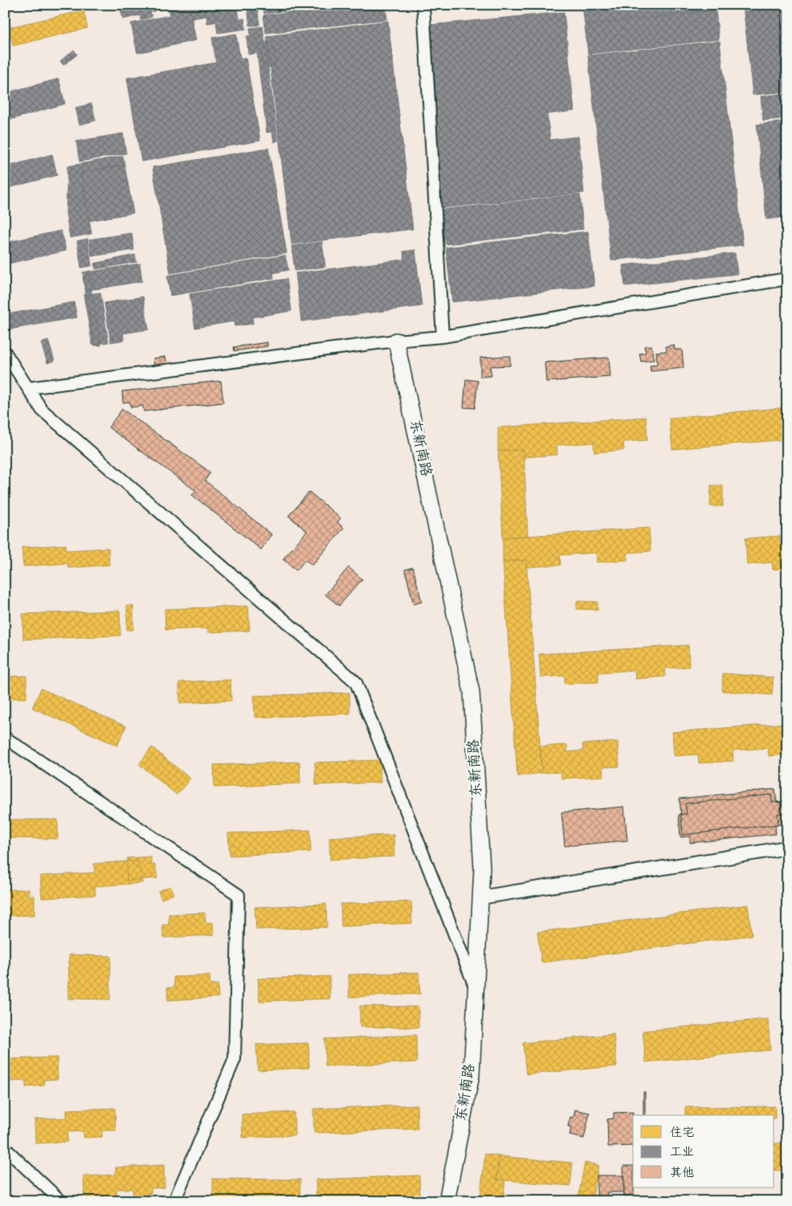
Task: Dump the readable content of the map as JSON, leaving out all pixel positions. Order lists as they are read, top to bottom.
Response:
{
  "streets": {
    "main road": ["东新南路"]
  },
  "legend": ["住宅", "工业", "其他"]
}
